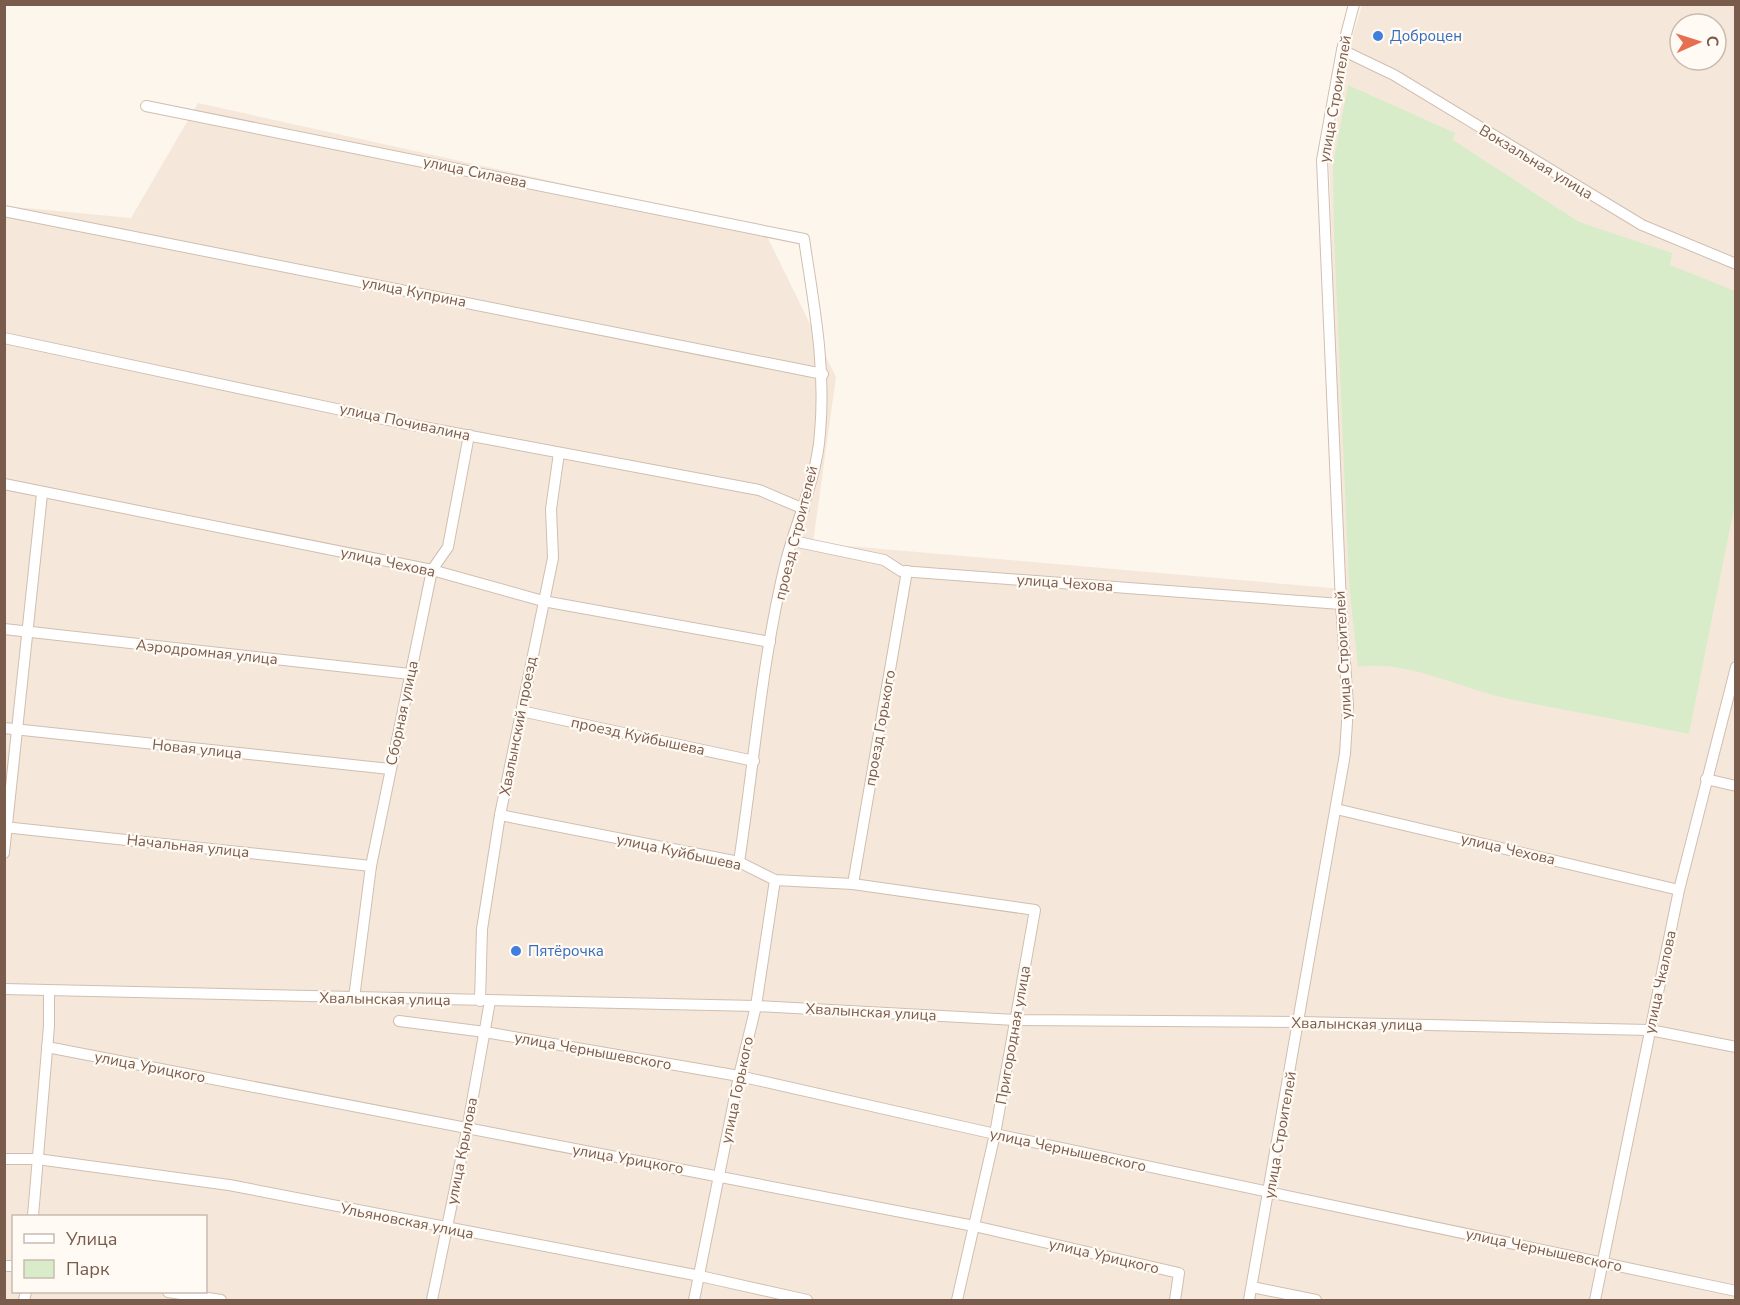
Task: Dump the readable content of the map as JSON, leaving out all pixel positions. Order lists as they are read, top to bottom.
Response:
{
  "streets": {
    "street": [
      "улица Строителей",
      "Вокзальная улица",
      "улица Силаева",
      "улица Куприна",
      "улица Почивалина",
      "проезд Строителей",
      "улица Чехова",
      "Аэродромная улица",
      "Сборная улица",
      "Хвалынский проезд",
      "проезд Горького",
      "проезд Куйбышева",
      "Новая улица",
      "Начальная улица",
      "улица Куйбышева",
      "улица Чкалова",
      "Хвалынская улица",
      "Пригородная улица",
      "улица Чернышевского",
      "улица Урицкого",
      "улица Горького",
      "улица Крылова",
      "Ульяновская улица"
    ]
  },
  "crossings": [
    ["улица Строителей", "Вокзальная улица"],
    ["улица Строителей", "улица Чехова"],
    ["улица Строителей", "Хвалынская улица"],
    ["улица Строителей", "улица Чернышевского"],
    ["улица Силаева", "проезд Строителей"],
    ["улица Куприна", "проезд Строителей"],
    ["улица Почивалина", "проезд Строителей"],
    ["улица Почивалина", "Сборная улица"],
    ["улица Почивалина", "Хвалынский проезд"],
    ["проезд Строителей", "улица Чехова"],
    ["проезд Строителей", "проезд Куйбышева"],
    ["проезд Строителей", "улица Куйбышева"],
    ["улица Чехова", "Сборная улица"],
    ["улица Чехова", "Хвалынский проезд"],
    ["улица Чехова", "проезд Горького"],
    ["улица Чехова", "улица Чкалова"],
    ["Аэродромная улица", "Сборная улица"],
    ["Сборная улица", "Новая улица"],
    ["Сборная улица", "Начальная улица"],
    ["Сборная улица", "Хвалынская улица"],
    ["Хвалынский проезд", "проезд Куйбышева"],
    ["Хвалынский проезд", "улица Куйбышева"],
    ["Хвалынский проезд", "Хвалынская улица"],
    ["Хвалынский проезд", "улица Крылова"],
    ["проезд Горького", "улица Куйбышева"],
    ["улица Куйбышева", "Пригородная улица"],
    ["улица Куйбышева", "улица Горького"],
    ["улица Чкалова", "Хвалынская улица"],
    ["улица Чкалова", "улица Чернышевского"],
    ["Хвалынская улица", "Пригородная улица"],
    ["Хвалынская улица", "улица Горького"],
    ["Хвалынская улица", "улица Крылова"],
    ["Пригородная улица", "улица Чернышевского"],
    ["Пригородная улица", "улица Урицкого"],
    ["улица Чернышевского", "улица Горького"],
    ["улица Чернышевского", "улица Крылова"],
    ["улица Урицкого", "улица Горького"],
    ["улица Урицкого", "улица Крылова"],
    ["улица Горького", "Ульяновская улица"],
    ["улица Крылова", "Ульяновская улица"]
  ],
  "places": ["Доброцен", "Пятёрочка"],
  "legend": ["Улица", "Парк"],
  "north": "right"
}
